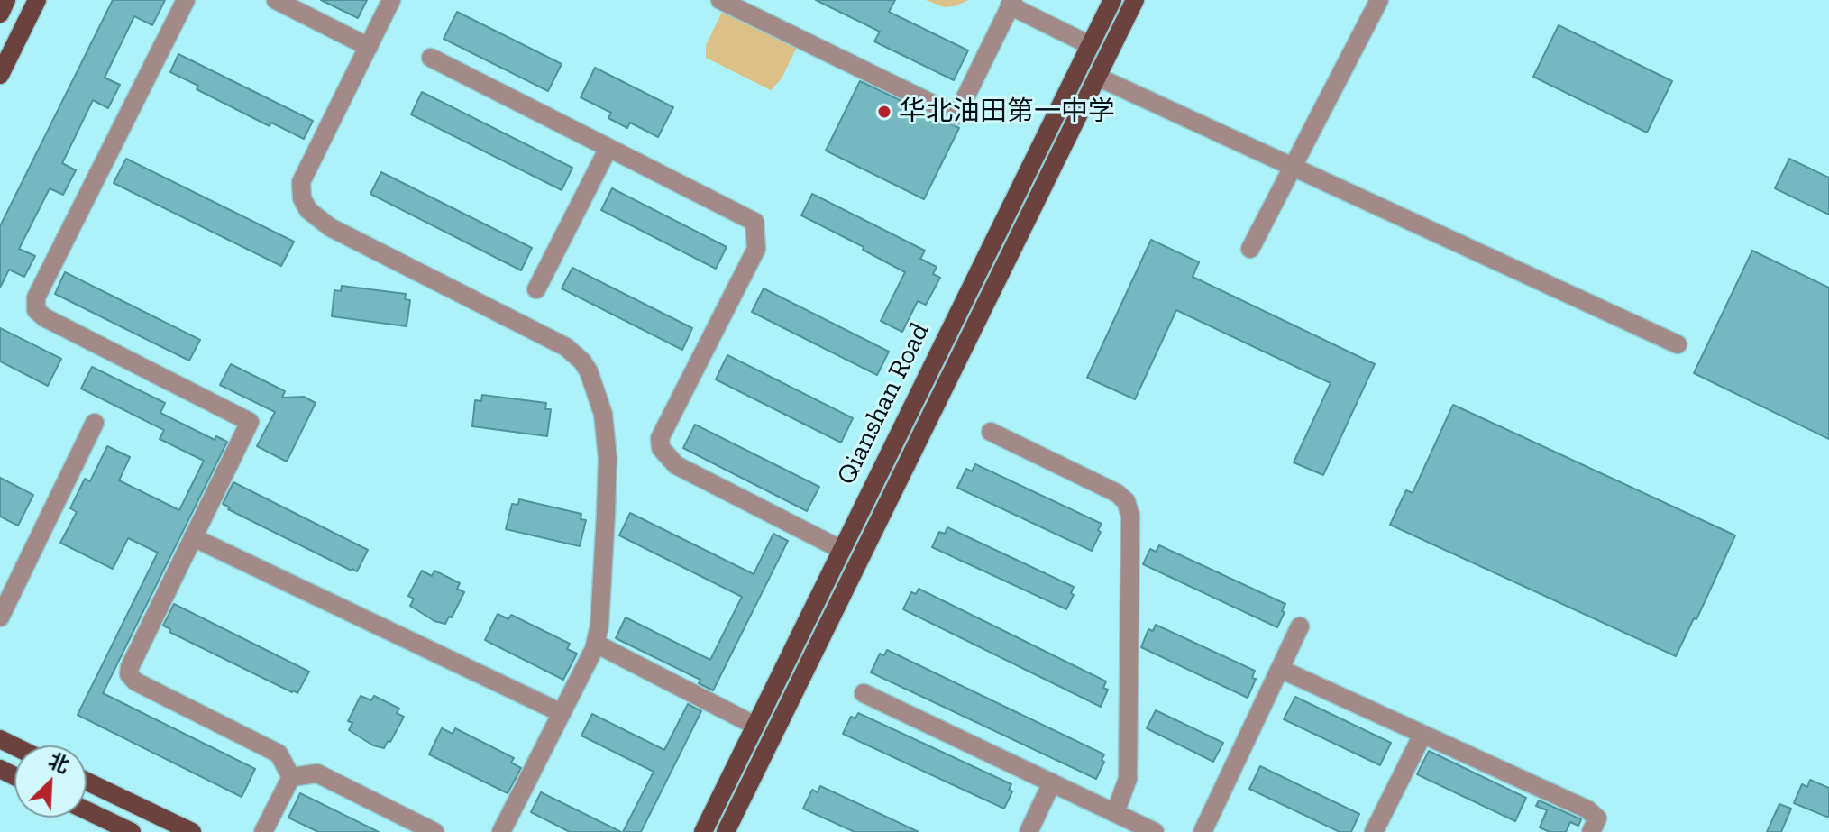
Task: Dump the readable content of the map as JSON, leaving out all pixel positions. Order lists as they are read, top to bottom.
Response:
{
  "streets": {
    "main road": ["Qianshan Road"]
  },
  "places": ["华北油田第一中学"],
  "north": "top right"
}
